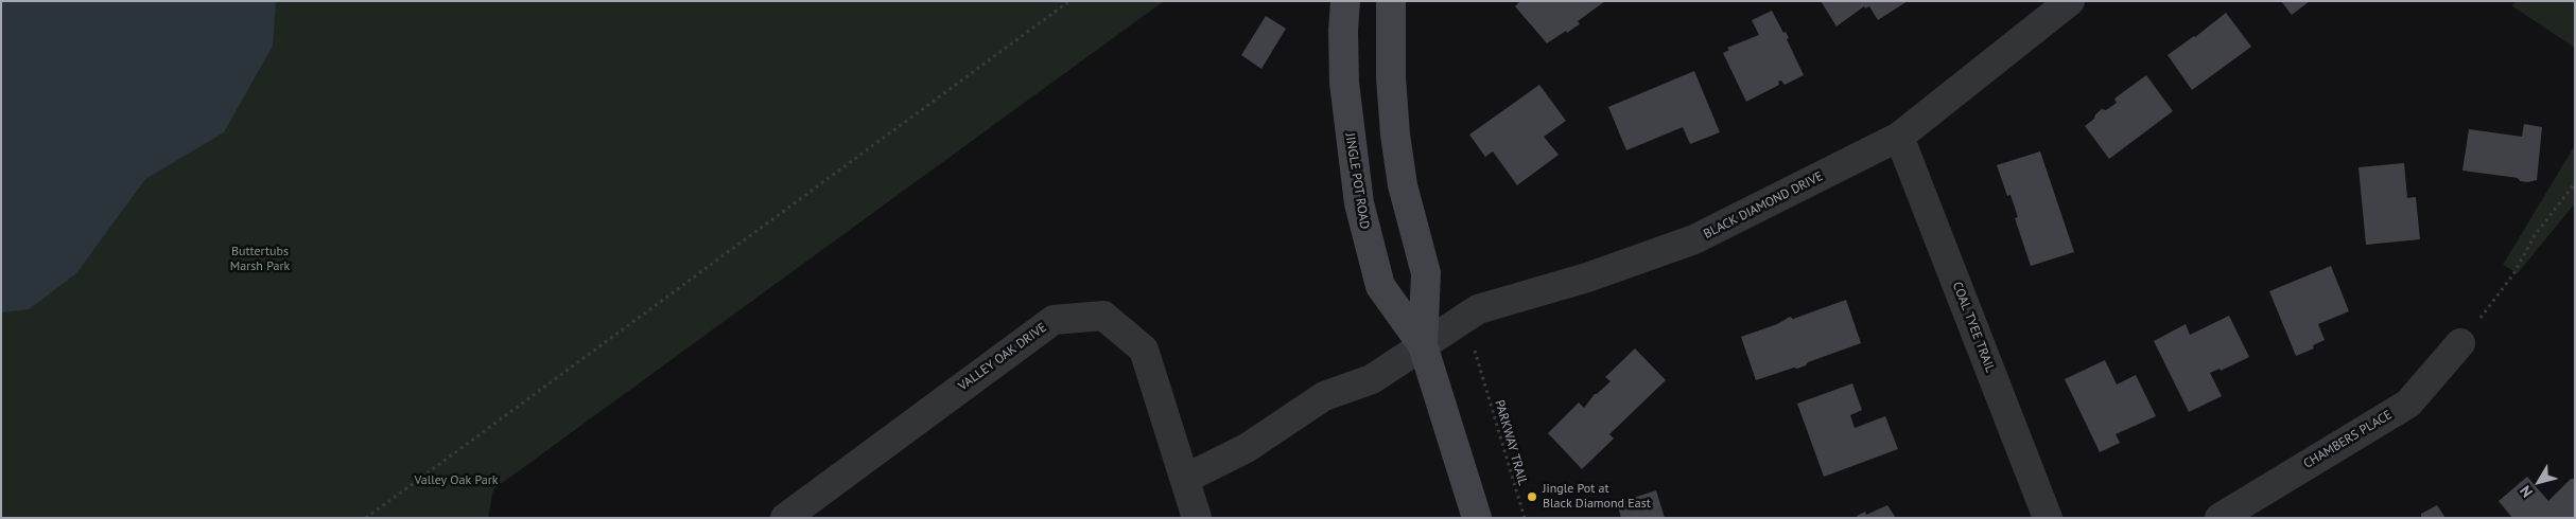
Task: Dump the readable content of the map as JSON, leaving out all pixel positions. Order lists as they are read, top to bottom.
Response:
{
  "streets": {
    "main road": ["JINGLE POT ROAD"],
    "street": [
      "BLACK DIAMOND DRIVE",
      "COAL TYEE TRAIL",
      "VALLEY OAK DRIVE",
      "CHAMBERS PLACE"
    ],
    "path": ["PARKWAY TRAIL"]
  },
  "crossings": [
    ["JINGLE POT ROAD", "BLACK DIAMOND DRIVE"],
    ["BLACK DIAMOND DRIVE", "COAL TYEE TRAIL"]
  ],
  "parks": ["Buttertubs Marsh Park", "Valley Oak Park"],
  "places": ["Jingle Pot at Black Diamond East"],
  "north": "bottom left"
}
